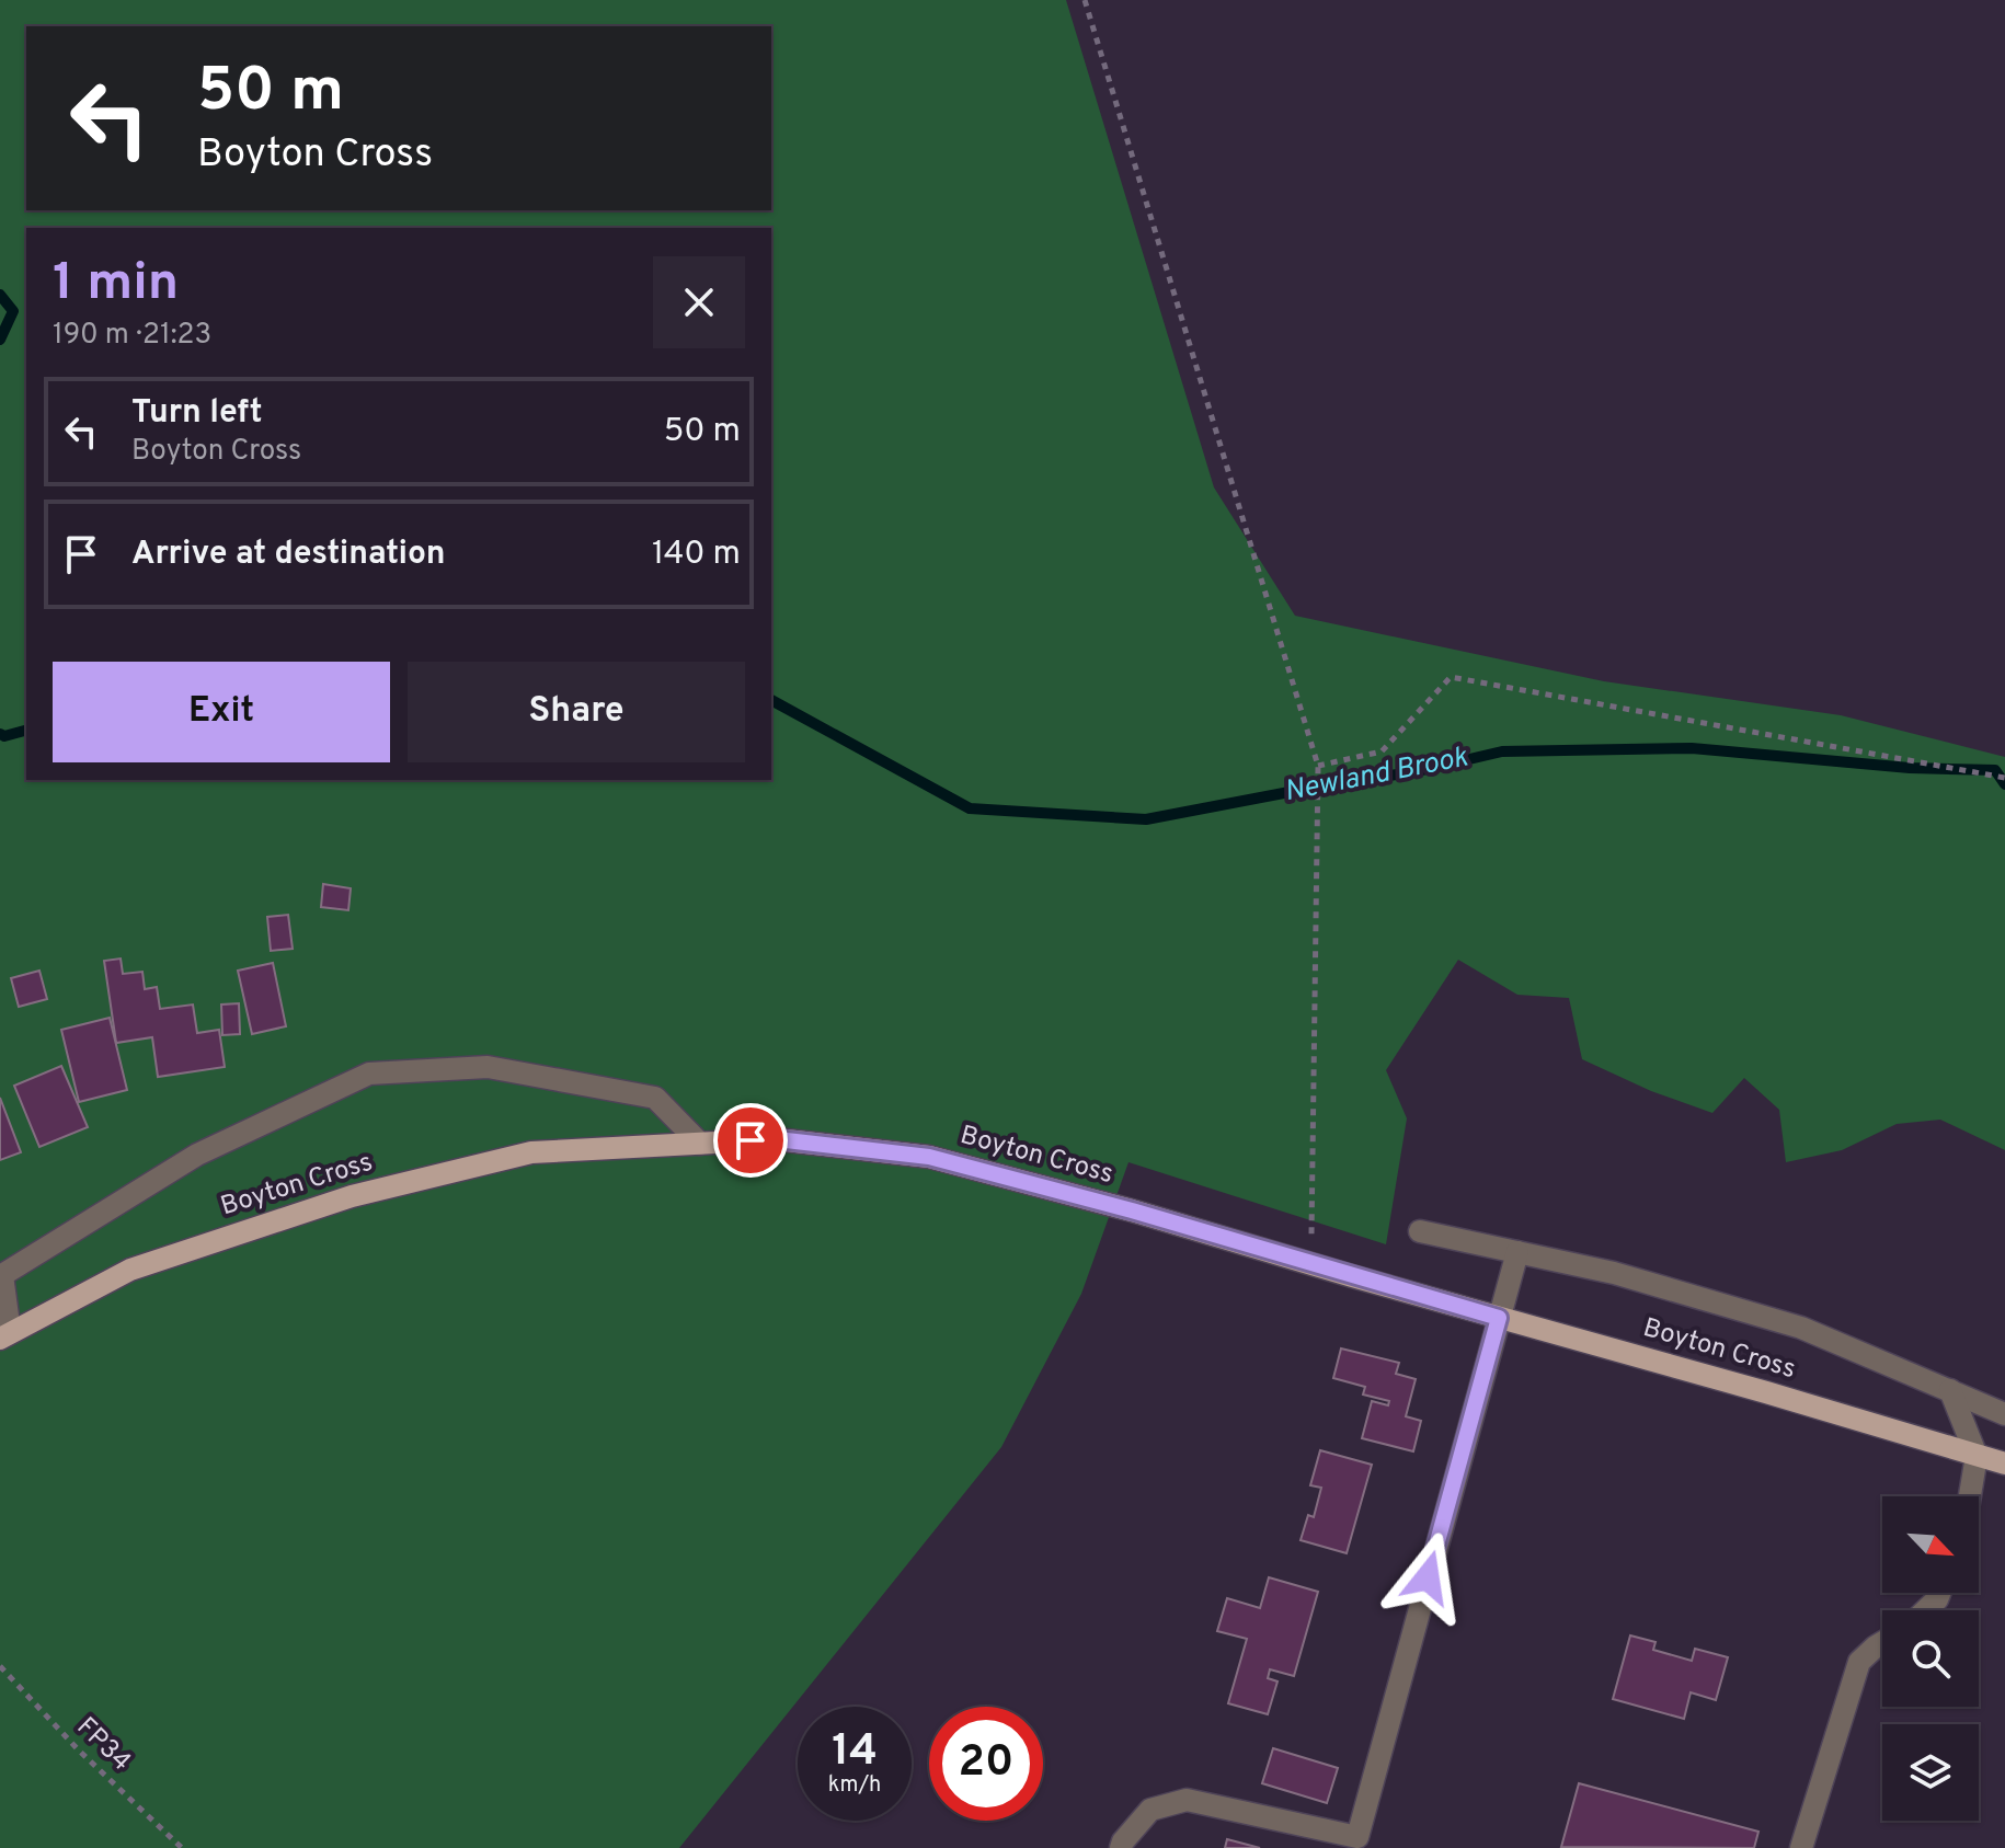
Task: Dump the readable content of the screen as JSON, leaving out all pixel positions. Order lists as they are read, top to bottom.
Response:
{
  "streets": {
    "main road": ["Boyton Cross"],
    "path": ["FP34"]
  },
  "water": ["Newland Brook"],
  "north": "bottom right",
  "page": {
    "turn": ["50 m", "Boyton Cross"],
    "heading": ["1 min", "190 m · 21:23"],
    "list": [
      {
        "name": "Turn left",
        "note": "Boyton Cross",
        "value": "50 m"
      },
      {
        "name": "Arrive at destination",
        "value": "140 m"
      }
    ],
    "buttons": ["Exit", "Share"],
    "speed": "14 km/h",
    "limit": "20"
  }
}
